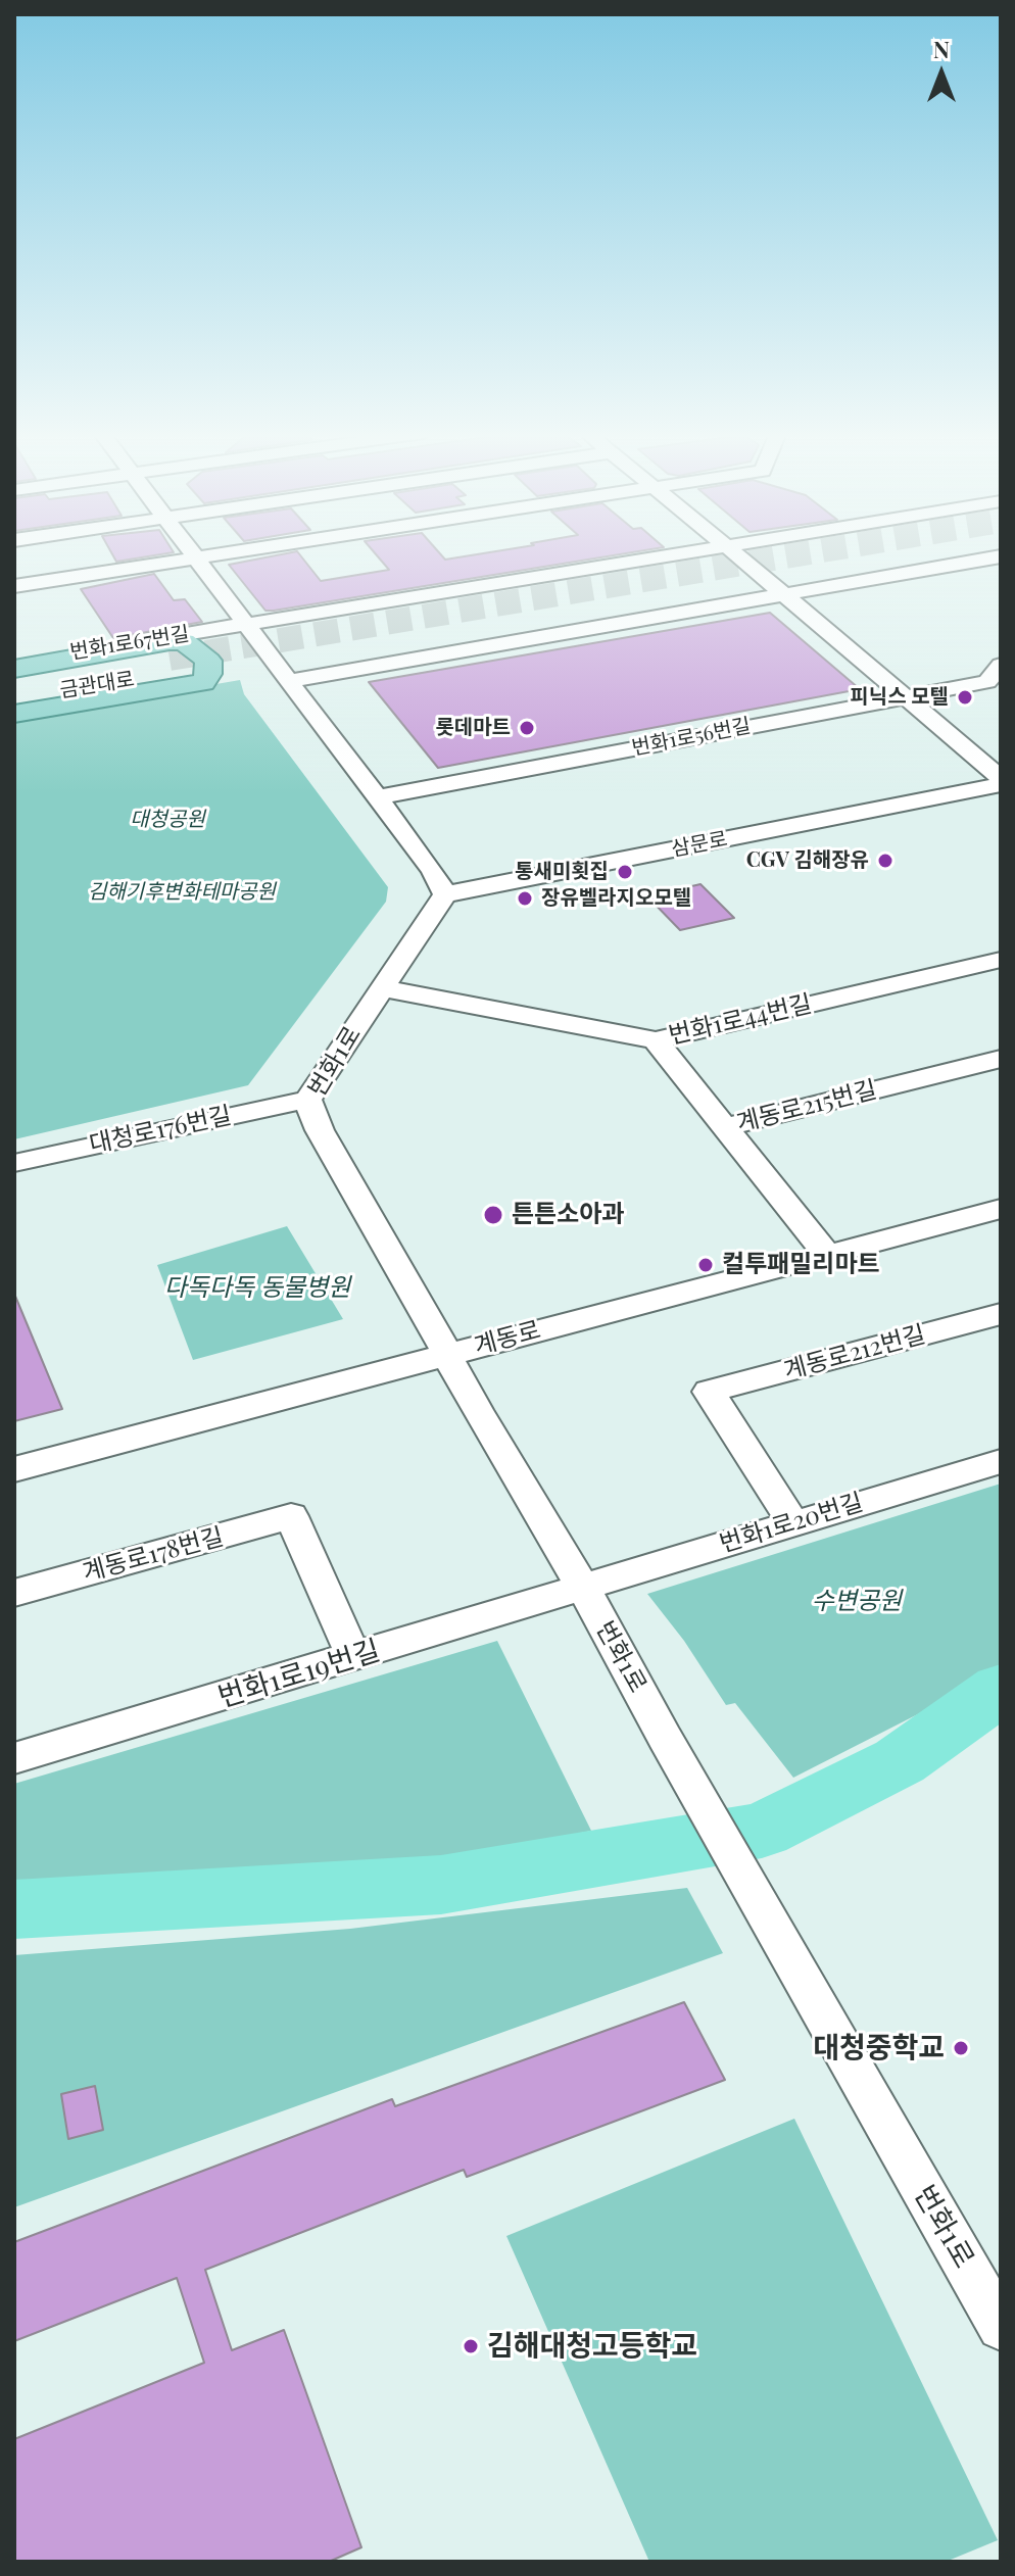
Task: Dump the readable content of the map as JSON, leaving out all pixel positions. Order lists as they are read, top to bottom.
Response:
{
  "streets": {
    "main road": ["금관대로"],
    "street": [
      "번화1로67번길",
      "번화1로56번길",
      "삼문로",
      "번화1로44번길",
      "번화1로",
      "계동로215번길",
      "대청로176번길",
      "계동로",
      "계동로212번길",
      "번화1로20번길",
      "계동로178번길",
      "번화1로19번길"
    ]
  },
  "crossings": [
    ["삼문로", "번화1로"],
    ["번화1로44번길", "번화1로"],
    ["번화1로", "대청로176번길"],
    ["번화1로", "계동로"],
    ["번화1로", "번화1로20번길"],
    ["번화1로", "번화1로19번길"],
    ["계동로215번길", "계동로"],
    ["계동로212번길", "번화1로20번길"],
    ["번화1로20번길", "번화1로19번길"],
    ["계동로178번길", "번화1로19번길"]
  ],
  "parks": [
    "대청공원",
    "김해기후변화테마공원",
    "다독다독 동물병원",
    "수변공원"
  ],
  "places": [
    "피닉스 모텔",
    "롯데마트",
    "CGV 김해장유",
    "통새미횟집",
    "장유벨라지오모텔",
    "튼튼소아과",
    "컬투패밀리마트",
    "대청중학교",
    "김해대청고등학교"
  ],
  "north": "top"
}
